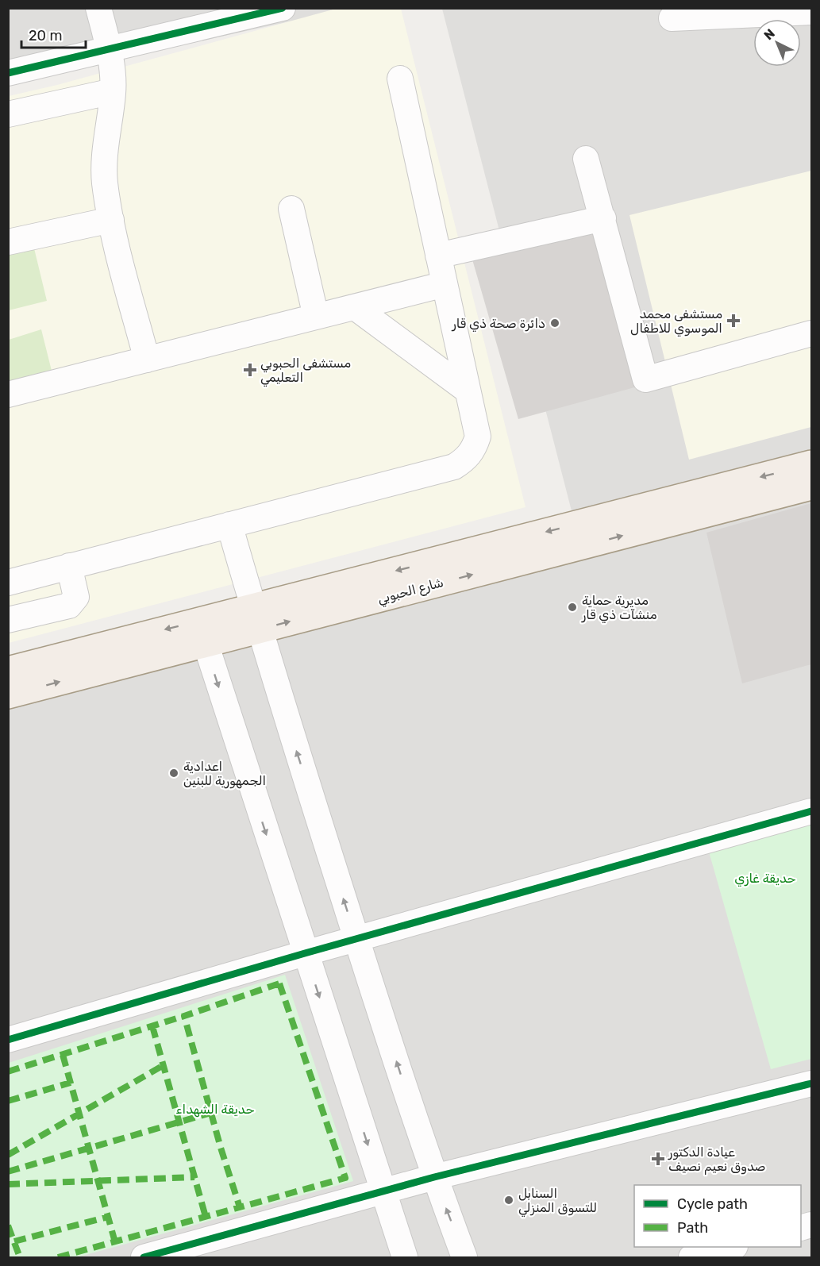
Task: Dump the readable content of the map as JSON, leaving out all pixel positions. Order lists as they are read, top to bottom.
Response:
{
  "streets": {
    "main road": ["شارع الحبوبي"]
  },
  "parks": ["حديقة غازي", "حديقة الشهداء"],
  "places": {
    "health": ["مستشفى محمد الموسوي للاطفال", "مستشفى الحبوبي التعليمي", "عيادة الدكتور صدوق نعيم نصيف"],
    "other": [
      "دائرة صحة ذي قار",
      "مديرية حماية منشآت ذي قار",
      "اعدادية الجمهورية للبنين",
      "السنابل للتسوق المنزلي"
    ]
  },
  "legend": ["Cycle path", "Path"],
  "scale_bar": "20 m",
  "north": "top left"
}
